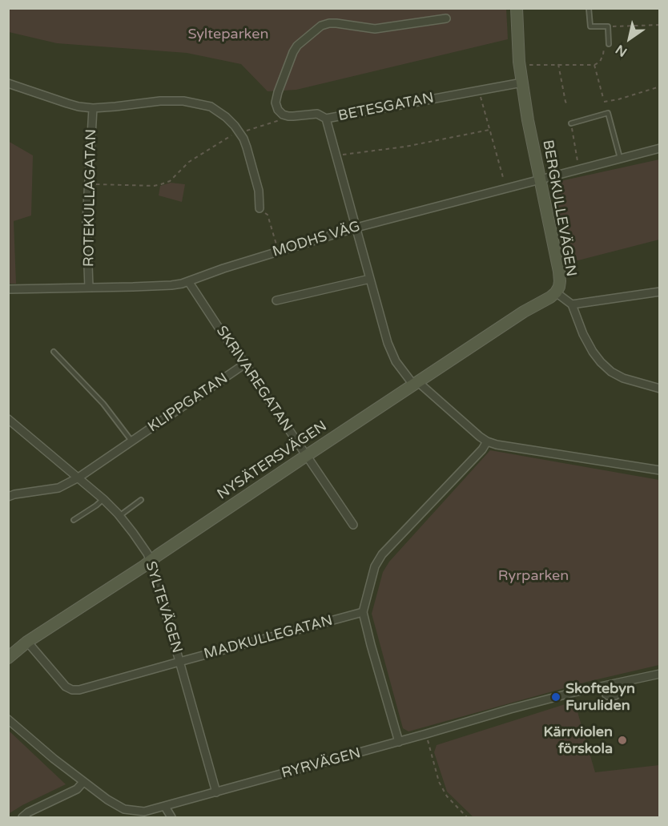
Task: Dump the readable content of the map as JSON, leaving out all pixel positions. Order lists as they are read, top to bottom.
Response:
{
  "streets": {
    "street": [
      "BETESGATAN",
      "ROTEKULLAGATAN",
      "BERGKULLEVÄGEN",
      "MODHS VÄG",
      "SKRIVAREGATAN",
      "KLIPPGATAN",
      "NYSÄTERSVÄGEN",
      "SYLTEVÄGEN",
      "MADKULLEGATAN",
      "RYRVÄGEN"
    ]
  },
  "crossings": [
    ["BETESGATAN", "BERGKULLEVÄGEN"],
    ["ROTEKULLAGATAN", "MODHS VÄG"],
    ["BERGKULLEVÄGEN", "MODHS VÄG"],
    ["BERGKULLEVÄGEN", "NYSÄTERSVÄGEN"],
    ["MODHS VÄG", "SKRIVAREGATAN"],
    ["SKRIVAREGATAN", "KLIPPGATAN"],
    ["SKRIVAREGATAN", "NYSÄTERSVÄGEN"],
    ["KLIPPGATAN", "SYLTEVÄGEN"],
    ["NYSÄTERSVÄGEN", "SYLTEVÄGEN"],
    ["NYSÄTERSVÄGEN", "MADKULLEGATAN"],
    ["SYLTEVÄGEN", "MADKULLEGATAN"],
    ["SYLTEVÄGEN", "RYRVÄGEN"]
  ],
  "parks": ["Sylteparken", "Ryrparken"],
  "places": ["Skoftebyn Furuliden", "Kärrviolen förskola"],
  "north": "bottom left"
}
